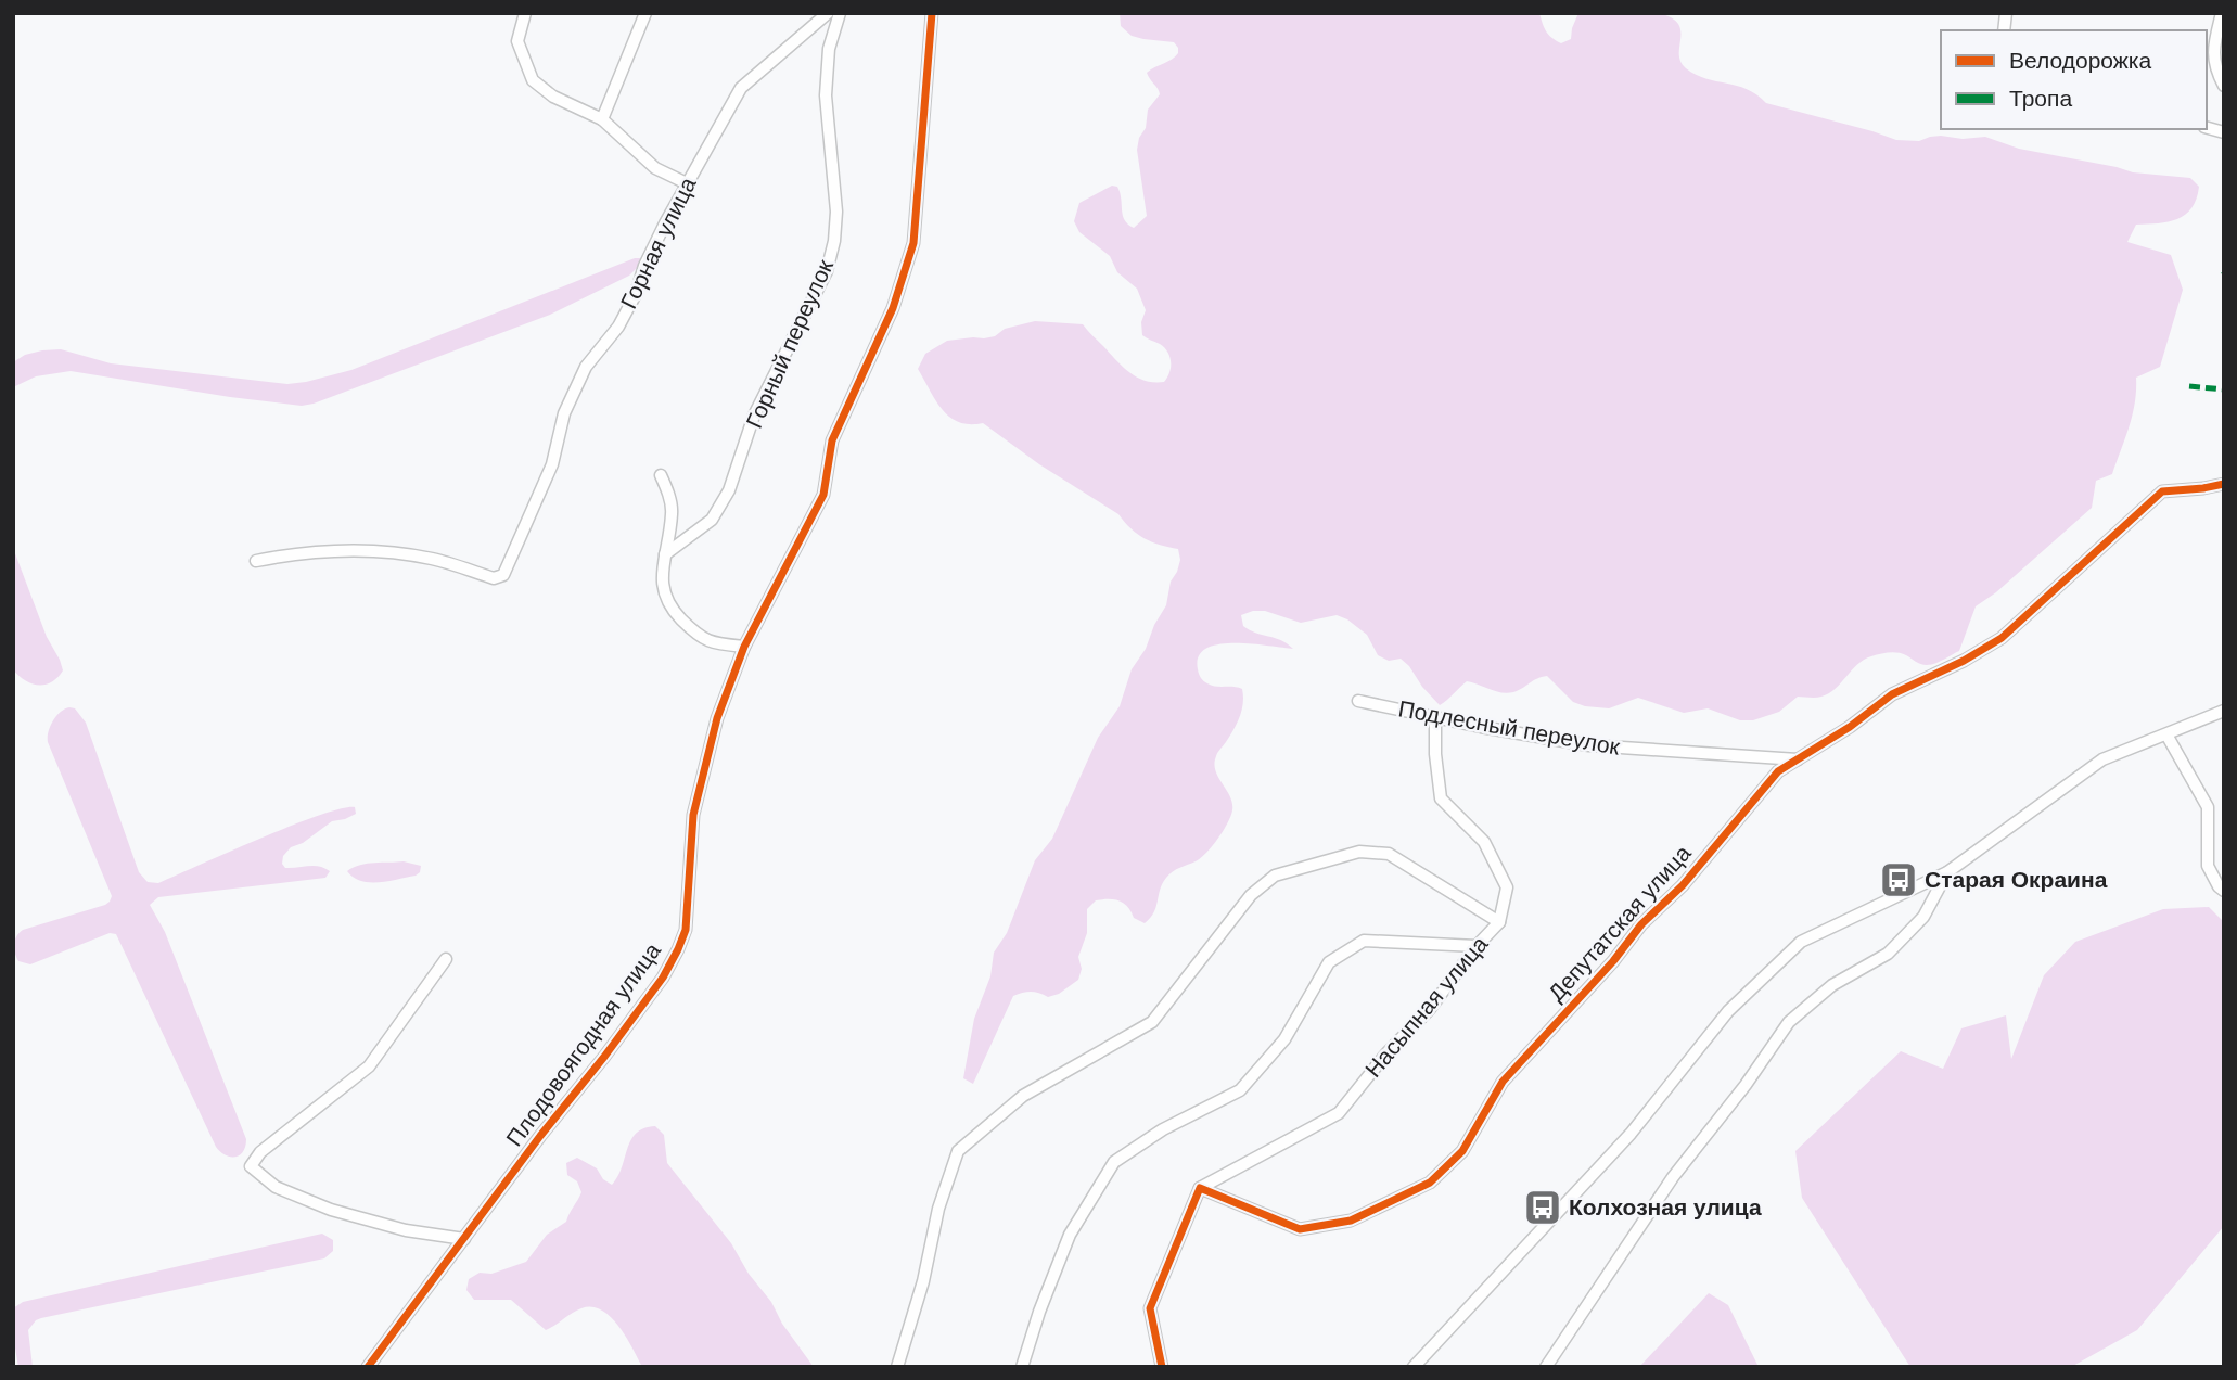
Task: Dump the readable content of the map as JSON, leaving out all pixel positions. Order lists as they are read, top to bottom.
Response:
{
  "streets": {
    "street": [
      "Горная улица",
      "Горный переулок",
      "Подлесный переулок",
      "Депутатская улица",
      "Насыпная улица",
      "Плодовоягодная улица"
    ]
  },
  "crossings": [
    ["Подлесный переулок", "Депутатская улица"],
    ["Подлесный переулок", "Насыпная улица"],
    ["Депутатская улица", "Насыпная улица"]
  ],
  "places": {
    "bus stop": ["Старая Окраина", "Колхозная улица"]
  },
  "legend": ["Велодорожка", "Тропа"]
}
